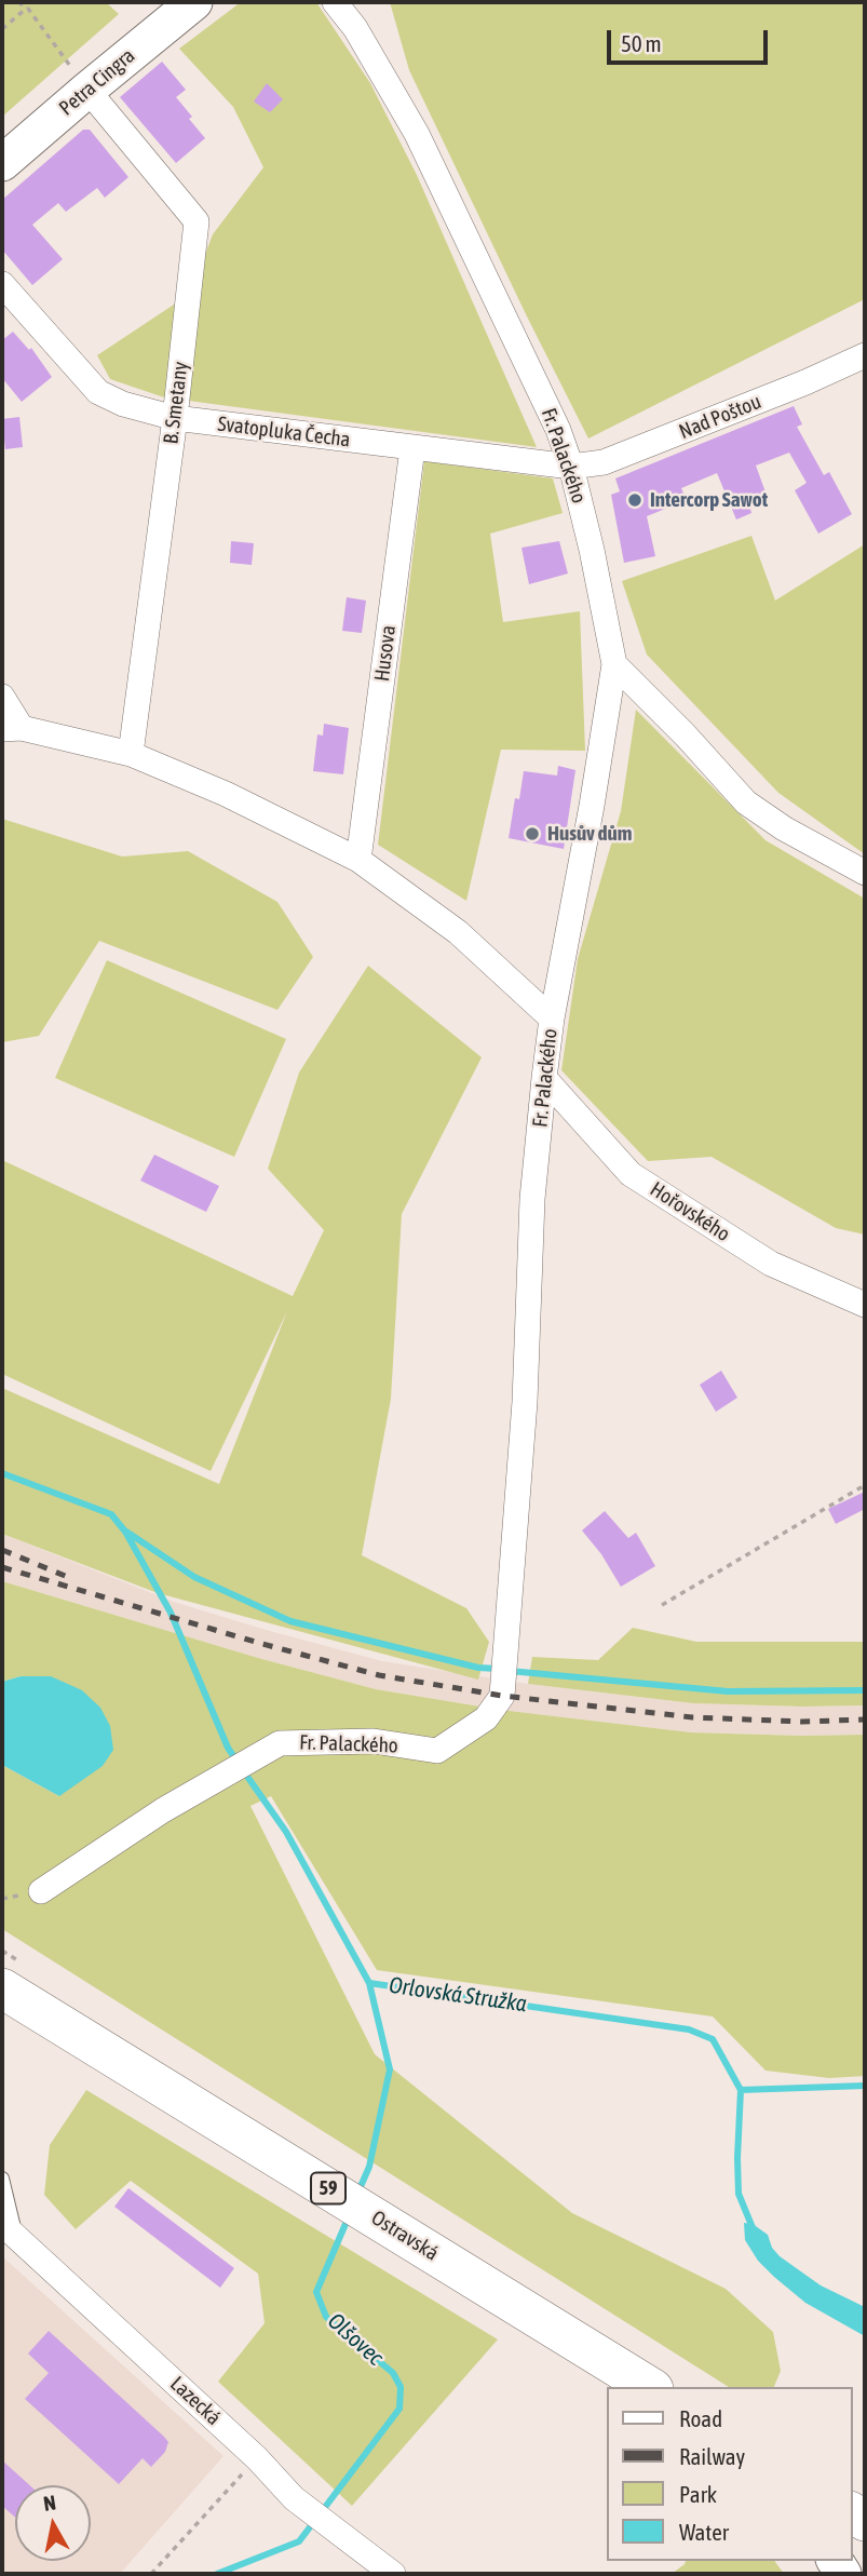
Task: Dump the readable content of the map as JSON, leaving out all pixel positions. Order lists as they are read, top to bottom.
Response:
{
  "streets": {
    "main road": ["59", "Ostravská"],
    "street": [
      "Petra Cingra",
      "B. Smetany",
      "Nad Poštou",
      "Svatopluka Čecha",
      "Fr. Palackého",
      "Husova",
      "Hořovského",
      "Lazecká"
    ]
  },
  "crossings": [
    ["Petra Cingra", "B. Smetany"],
    ["B. Smetany", "Svatopluka Čecha"],
    ["Nad Poštou", "Svatopluka Čecha"],
    ["Nad Poštou", "Fr. Palackého"],
    ["Svatopluka Čecha", "Fr. Palackého"],
    ["Svatopluka Čecha", "Husova"],
    ["Fr. Palackého", "Hořovského"]
  ],
  "water": ["Orlovská Stružka", "Olšovec"],
  "places": ["Intercorp Sawot", "Husův dům"],
  "legend": [
    "Road",
    "Railway",
    "Park",
    "Water"
  ],
  "scale_bar": "50 m",
  "north": "top"
}
